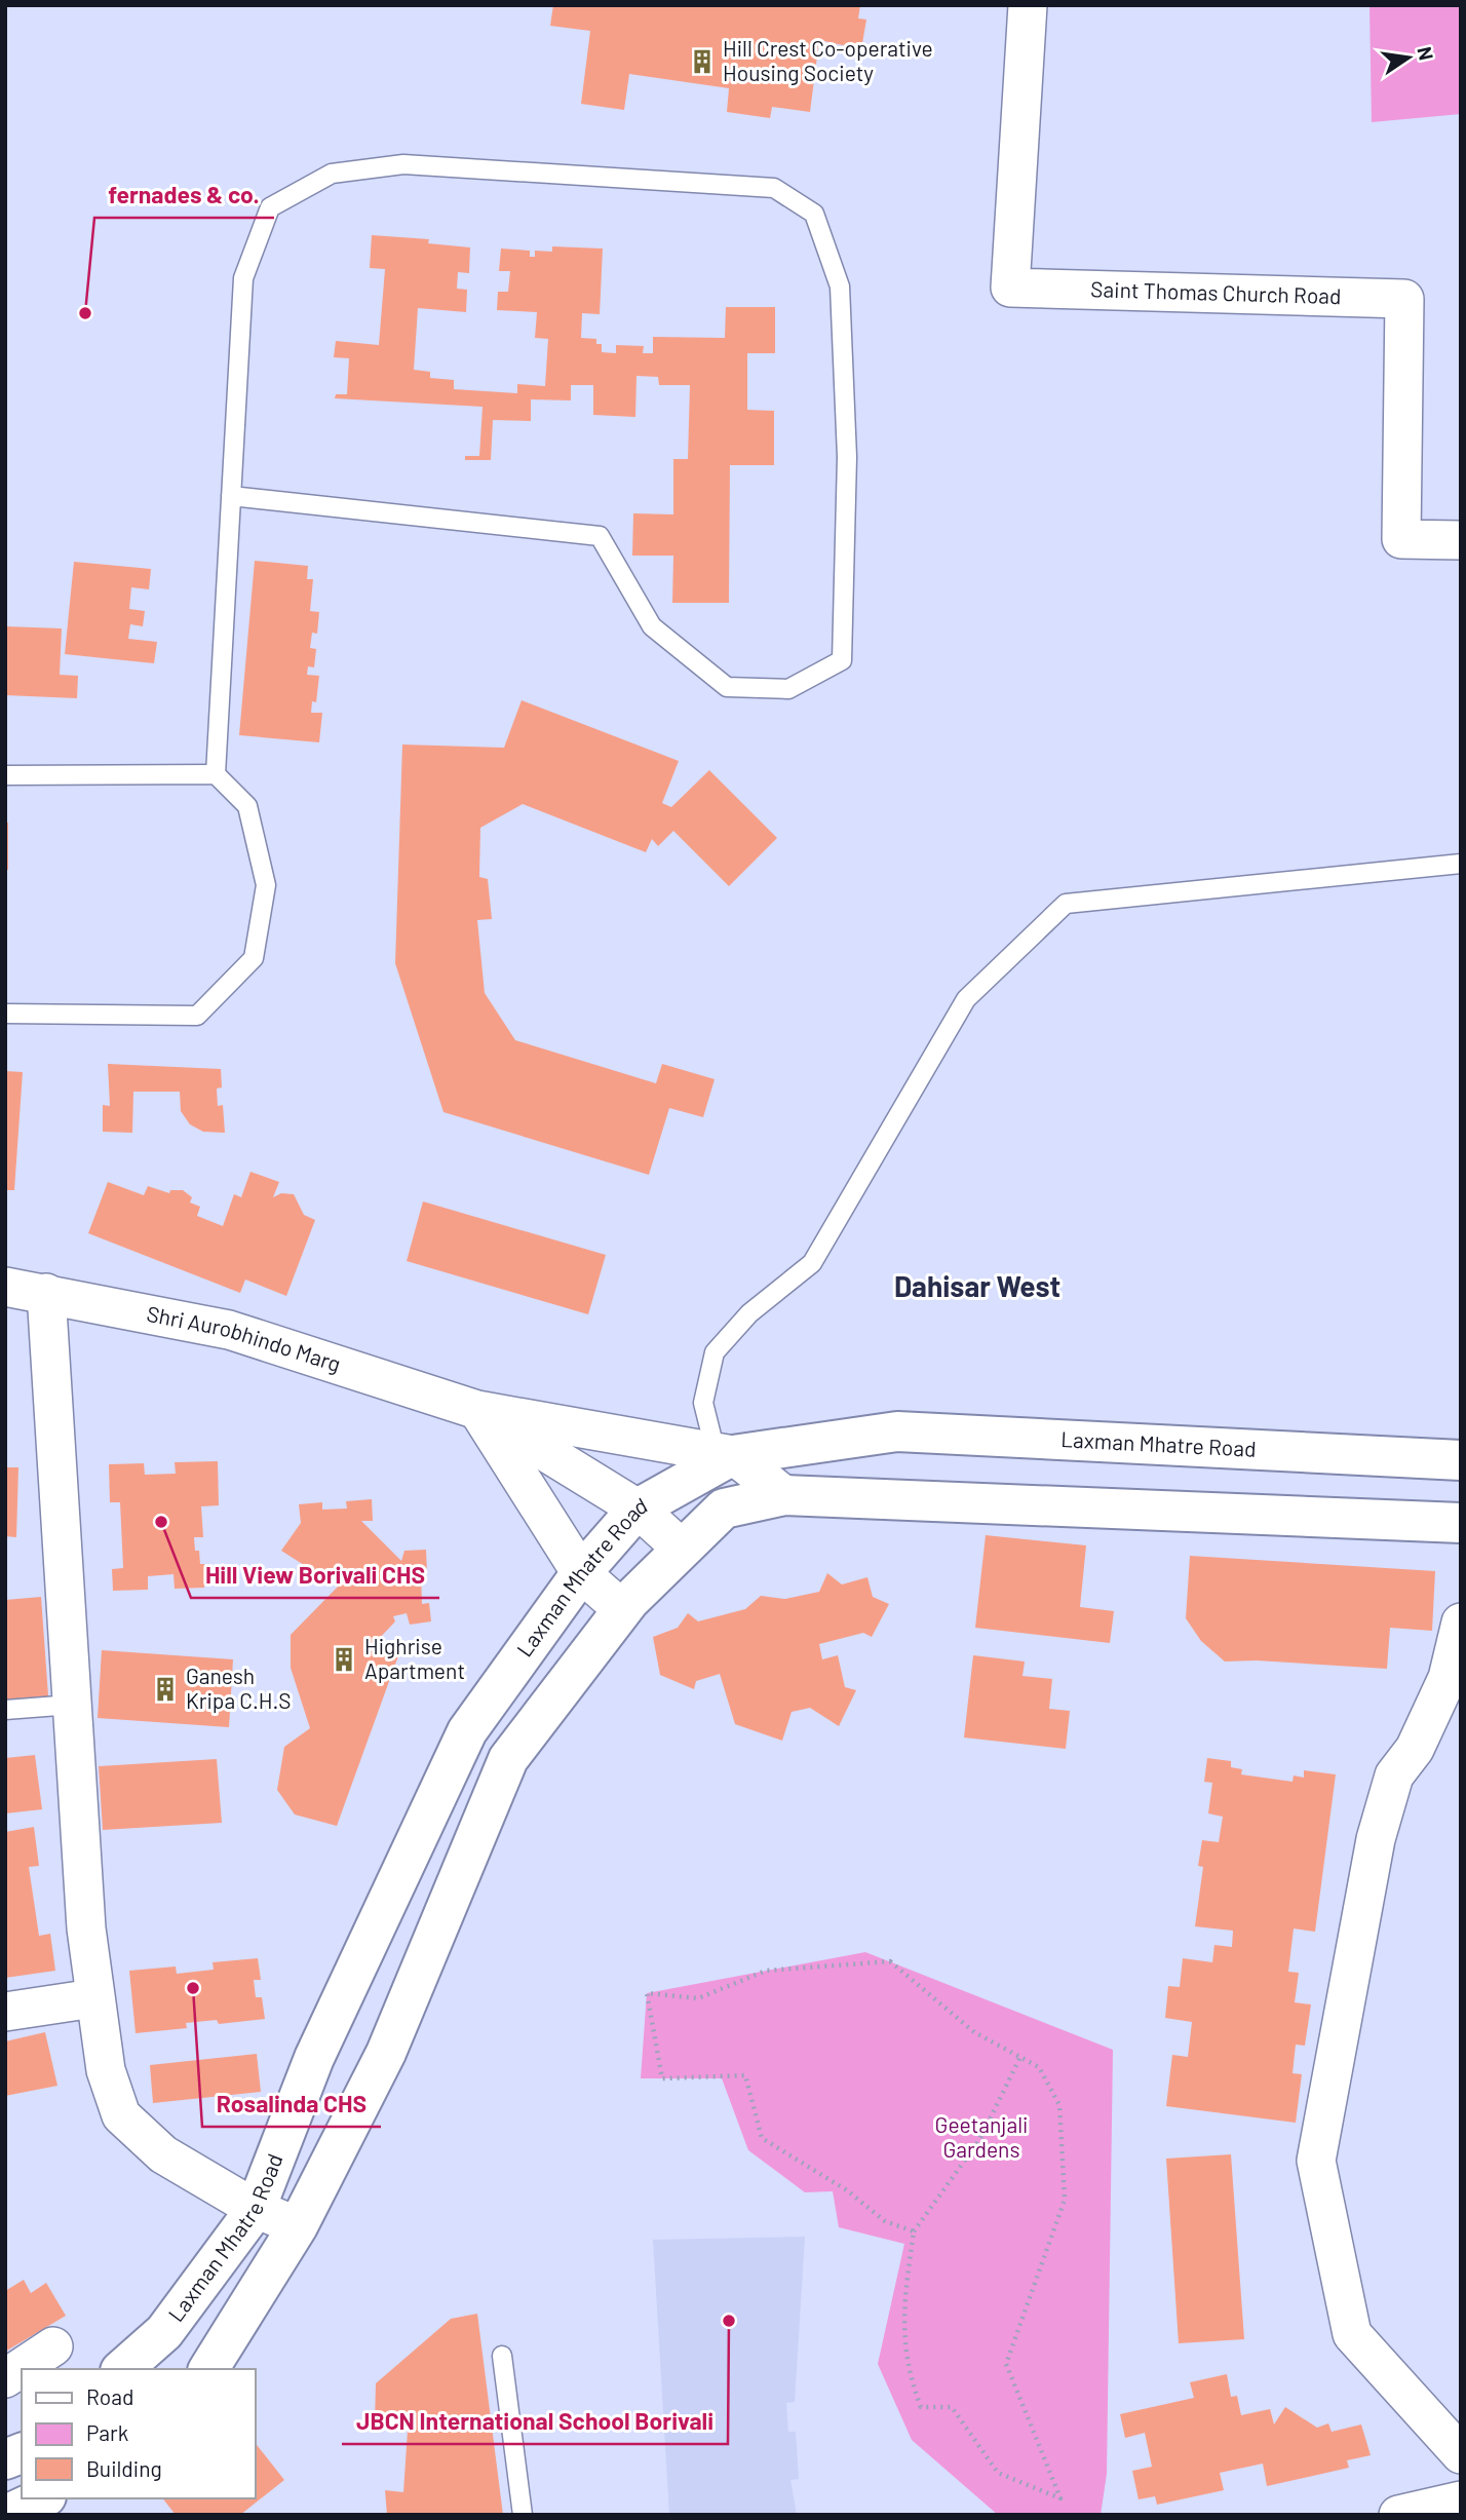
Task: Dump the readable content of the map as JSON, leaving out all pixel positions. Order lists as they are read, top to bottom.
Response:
{
  "streets": {
    "main road": ["Laxman Mhatre Road"],
    "street": ["Saint Thomas Church Road", "Shri Aurobhindo Marg"]
  },
  "crossings": [
    ["Shri Aurobhindo Marg", "Laxman Mhatre Road"]
  ],
  "districts": ["Dahisar West"],
  "parks": ["Geetanjali Gardens"],
  "places": {
    "building": ["Hill Crest Co-operative Housing Society", "Highrise Apartment", "Ganesh Kripa C.H.S"],
    "other": [
      "fernades & co.",
      "Hill View Borivali CHS",
      "Rosalinda CHS",
      "JBCN International School Borivali"
    ]
  },
  "legend": ["Road", "Park", "Building"],
  "north": "right"
}
